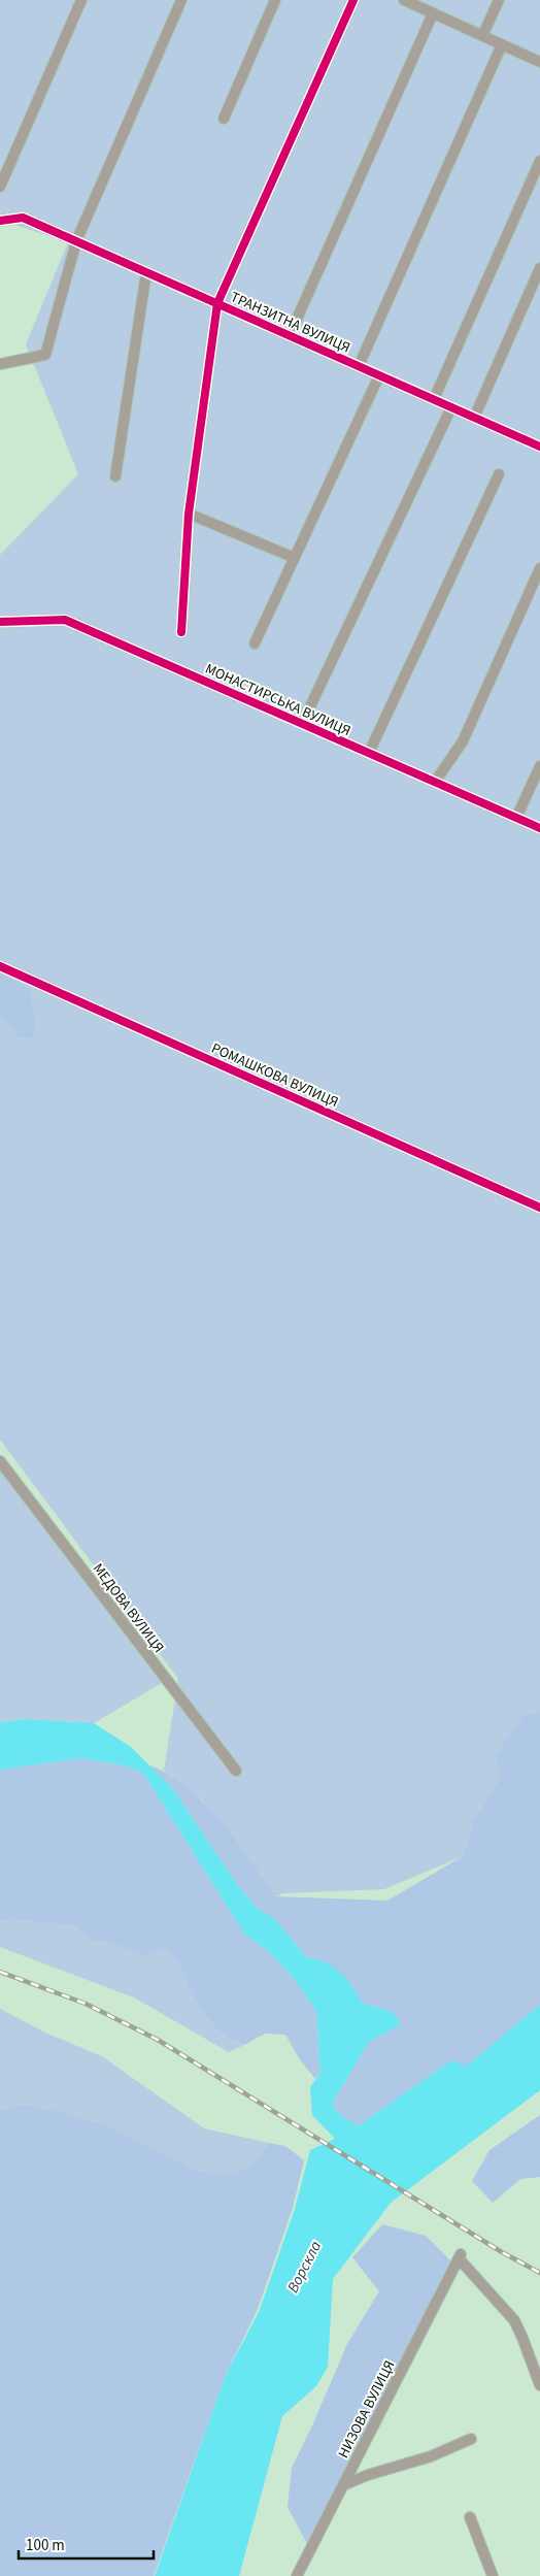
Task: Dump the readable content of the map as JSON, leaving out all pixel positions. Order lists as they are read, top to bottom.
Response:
{
  "streets": {
    "street": [
      "ТРАНЗИТНА ВУЛИЦЯ",
      "МОНАСТИРСЬКА ВУЛИЦЯ",
      "РОМАШКОВА ВУЛИЦЯ",
      "МЕДОВА ВУЛИЦЯ",
      "НИЗОВА ВУЛИЦЯ"
    ]
  },
  "water": ["Ворскла"],
  "scale_bar": "100 m"
}
